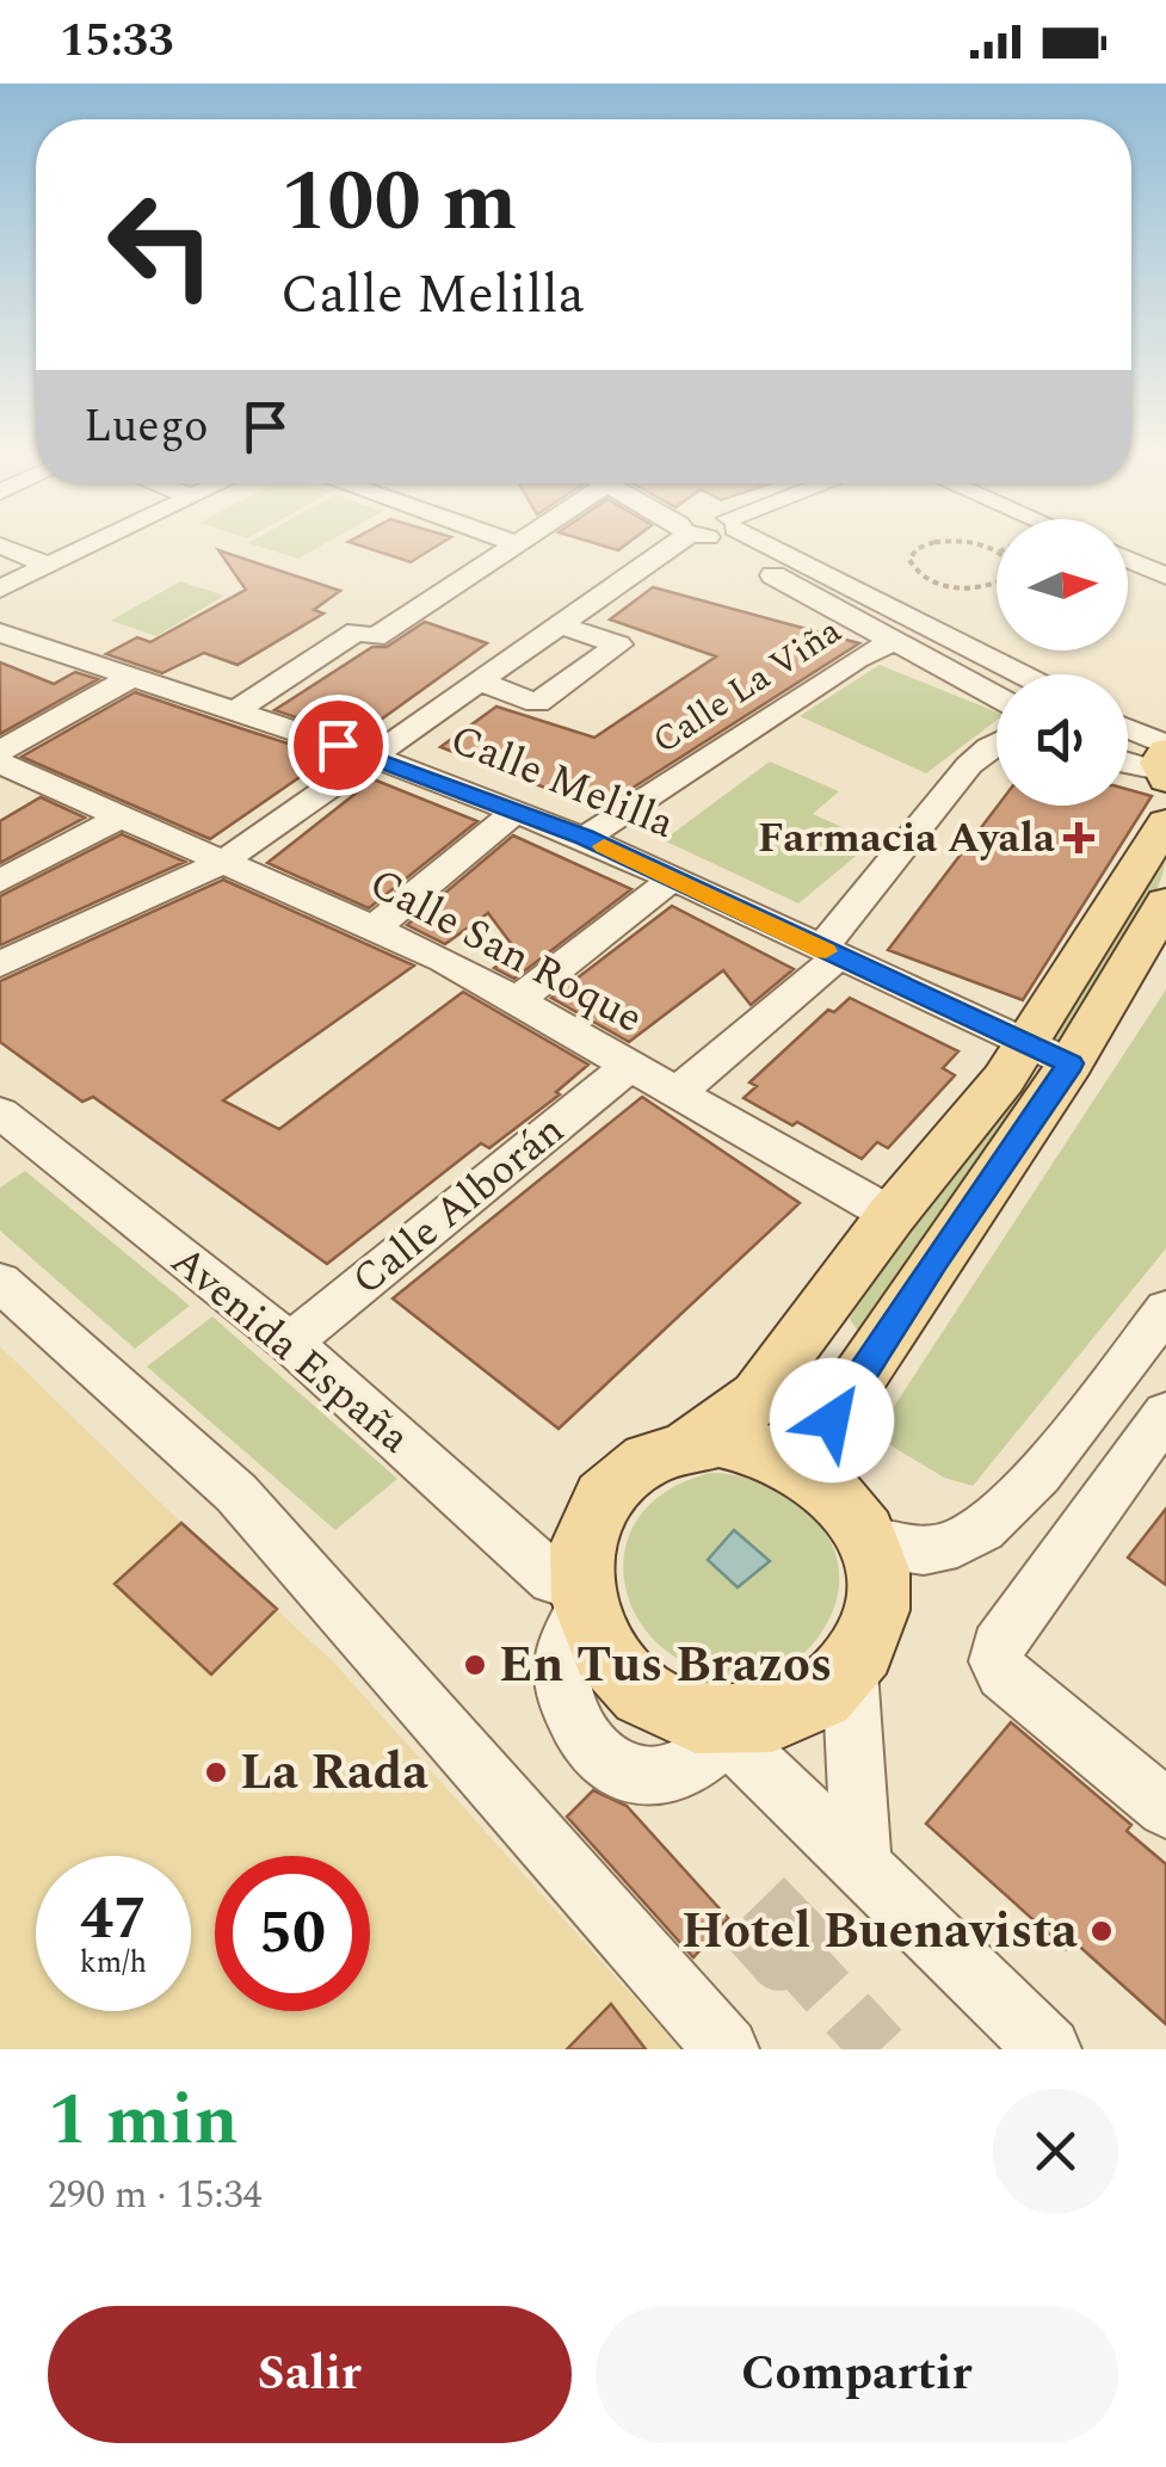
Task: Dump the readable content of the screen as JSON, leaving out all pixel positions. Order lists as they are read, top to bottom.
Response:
{
  "streets": {
    "street": [
      "Calle La Viña",
      "Calle Melilla",
      "Calle San Roque",
      "Calle Alborán",
      "Avenida España"
    ]
  },
  "crossings": [
    ["Calle La Viña", "Calle Melilla"],
    ["Calle San Roque", "Calle Alborán"],
    ["Calle Alborán", "Avenida España"]
  ],
  "places": {
    "health": ["Farmacia Ayala"],
    "other": ["En Tus Brazos", "La Rada", "Hotel Buenavista"]
  },
  "north": "right",
  "page": {
    "status": "15:33",
    "turn": ["100 m", "Calle Melilla"],
    "then": "Luego",
    "speed": "47 km/h",
    "limit": "50",
    "heading": ["1 min", "290 m · 15:34"],
    "buttons": ["Salir", "Compartir"]
  }
}
